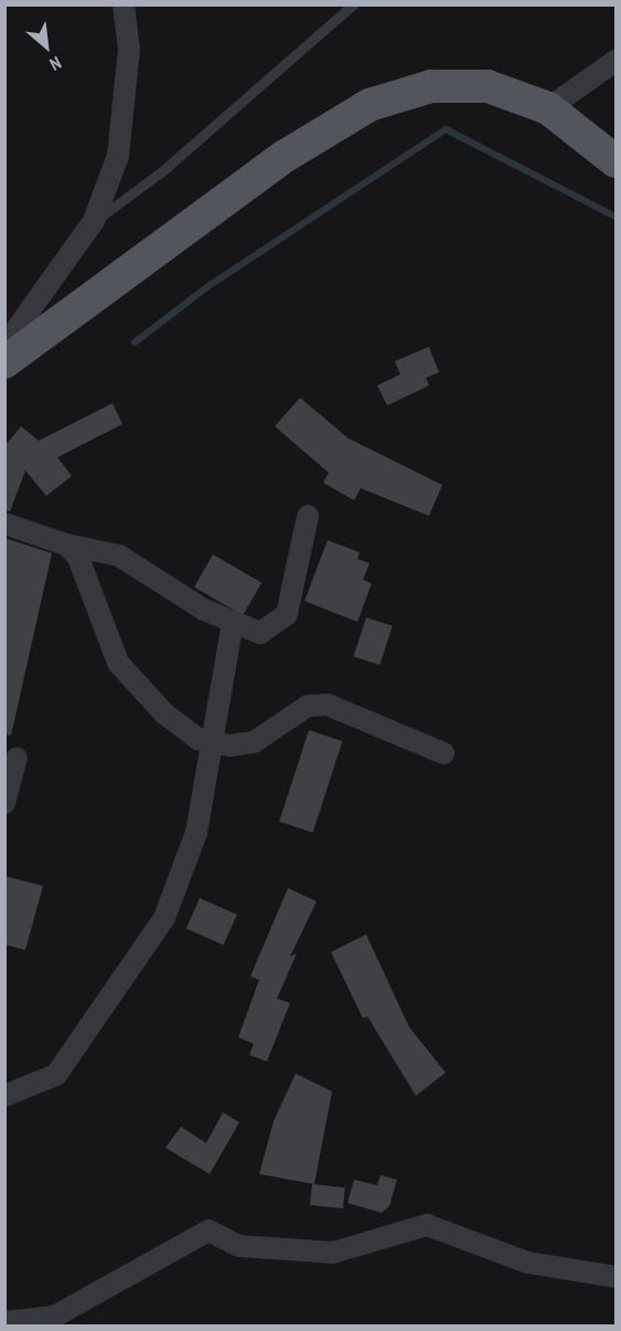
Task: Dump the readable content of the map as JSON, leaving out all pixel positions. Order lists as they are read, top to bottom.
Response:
{
  "north": "bottom right"
}
